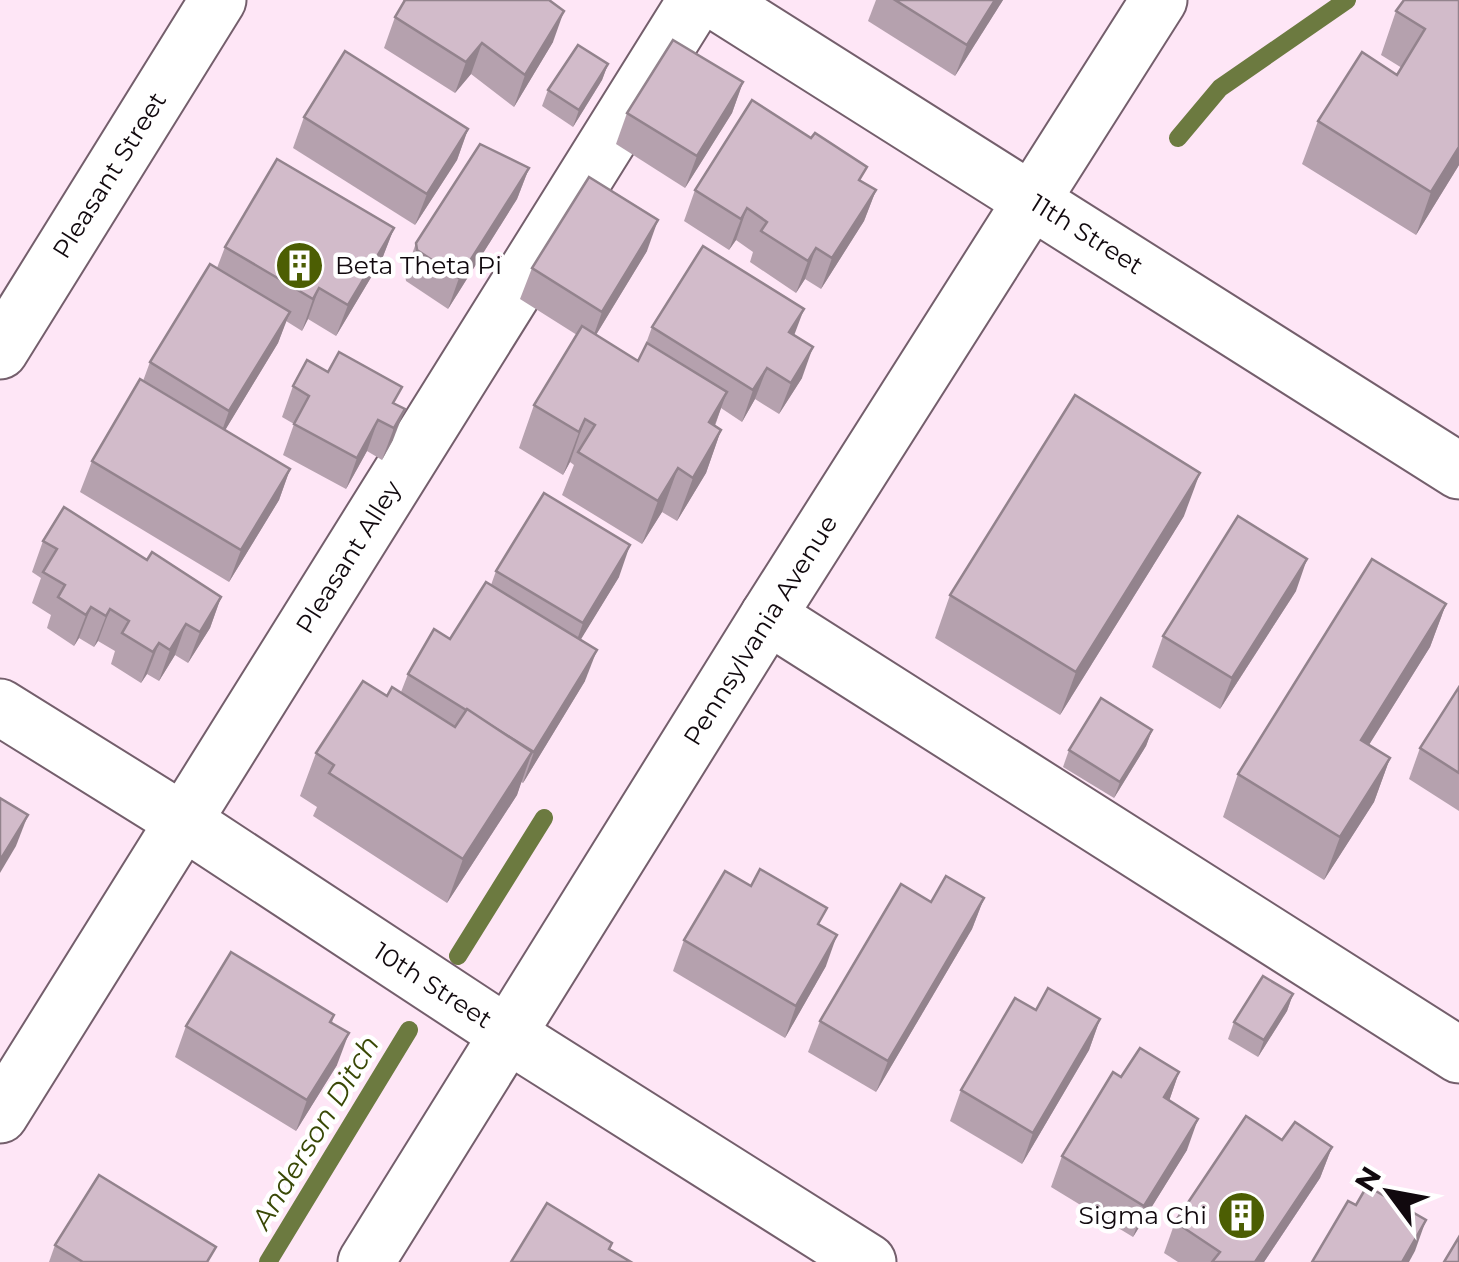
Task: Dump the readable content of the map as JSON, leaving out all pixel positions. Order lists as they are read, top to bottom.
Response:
{
  "streets": {
    "street": [
      "Pleasant Street",
      "11th Street",
      "Pleasant Alley",
      "Pennsylvania Avenue",
      "10th Street"
    ]
  },
  "crossings": [
    ["11th Street", "Pennsylvania Avenue"],
    ["Pleasant Alley", "10th Street"],
    ["Pennsylvania Avenue", "10th Street"]
  ],
  "water": ["Anderson Ditch"],
  "places": {
    "building": ["Beta Theta Pi", "Sigma Chi"]
  },
  "north": "top left"
}
